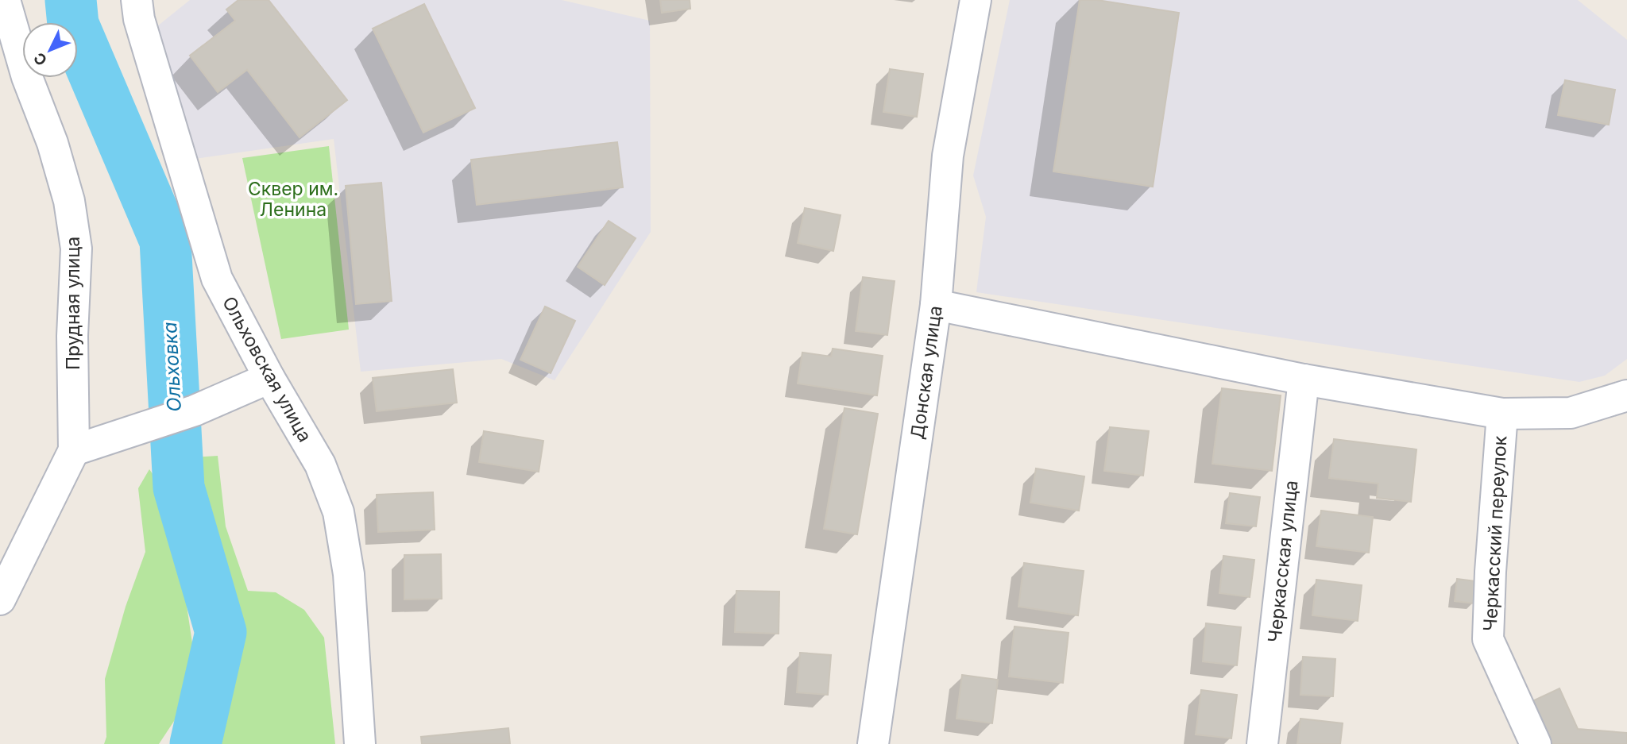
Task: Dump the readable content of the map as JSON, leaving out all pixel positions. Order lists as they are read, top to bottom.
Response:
{
  "streets": {
    "street": [
      "Прудная улица",
      "Ольховская улица",
      "Донская улица",
      "Черкасский переулок",
      "Черкасская улица"
    ]
  },
  "water": ["Ольховка"],
  "parks": ["Сквер им. Ленина"],
  "north": "bottom left"
}
